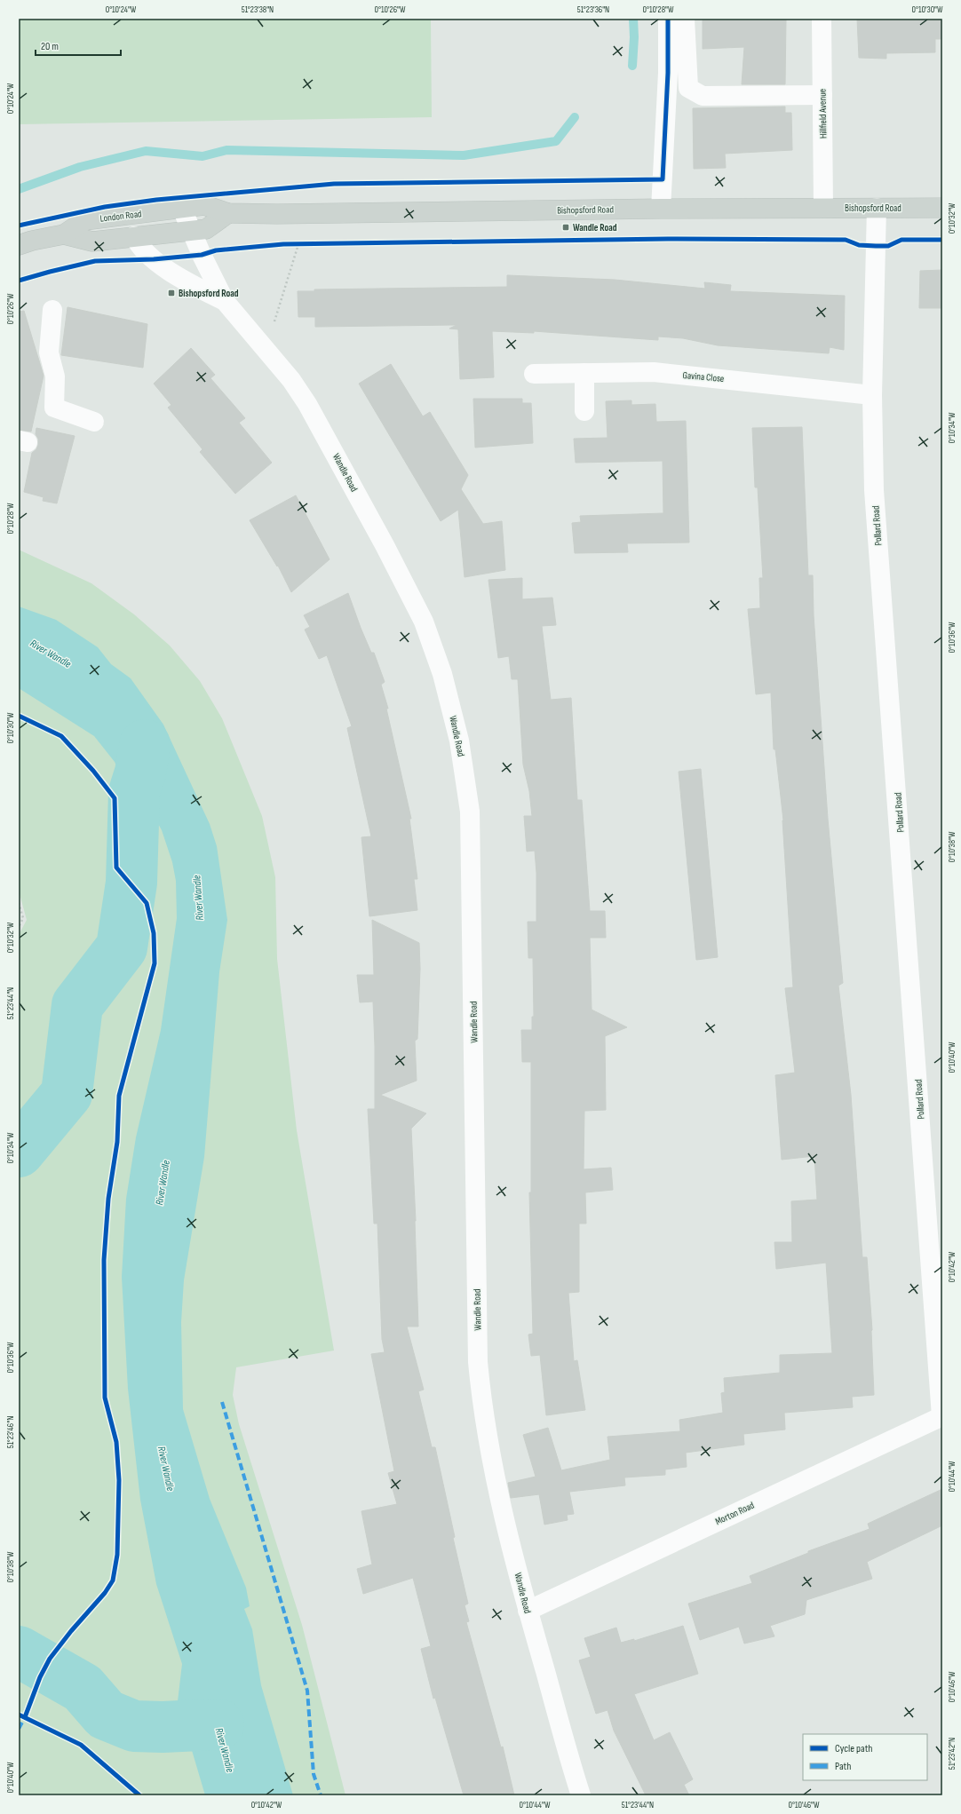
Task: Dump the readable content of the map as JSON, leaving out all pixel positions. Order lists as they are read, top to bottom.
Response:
{
  "streets": {
    "main road": ["Bishopsford Road", "London Road"],
    "street": [
      "Hillfield Avenue",
      "Gavina Close",
      "Wandle Road",
      "Pollard Road",
      "Morton Road"
    ]
  },
  "crossings": [
    ["Hillfield Avenue", "Bishopsford Road"],
    ["Bishopsford Road", "London Road"],
    ["Bishopsford Road", "Wandle Road"],
    ["Bishopsford Road", "Pollard Road"],
    ["London Road", "Wandle Road"],
    ["Gavina Close", "Pollard Road"],
    ["Wandle Road", "Morton Road"],
    ["Pollard Road", "Morton Road"]
  ],
  "water": ["River Wandle"],
  "places": {
    "transit": ["Wandle Road", "Bishopsford Road"]
  },
  "legend": ["Cycle path", "Path"],
  "scale_bar": "20 m",
  "coordinates": [
    "0°10'24\"W",
    "51°23'38\"N",
    "0°10'26\"W",
    "51°23'36\"N",
    "0°10'28\"W",
    "0°10'30\"W",
    "0°10'32\"W",
    "0°10'34\"W",
    "0°10'36\"W",
    "0°10'38\"W",
    "51°23'44\"N",
    "0°10'40\"W",
    "0°10'42\"W",
    "51°23'46\"N",
    "0°10'44\"W",
    "0°10'46\"W",
    "51°23'42\"N"
  ]
}
